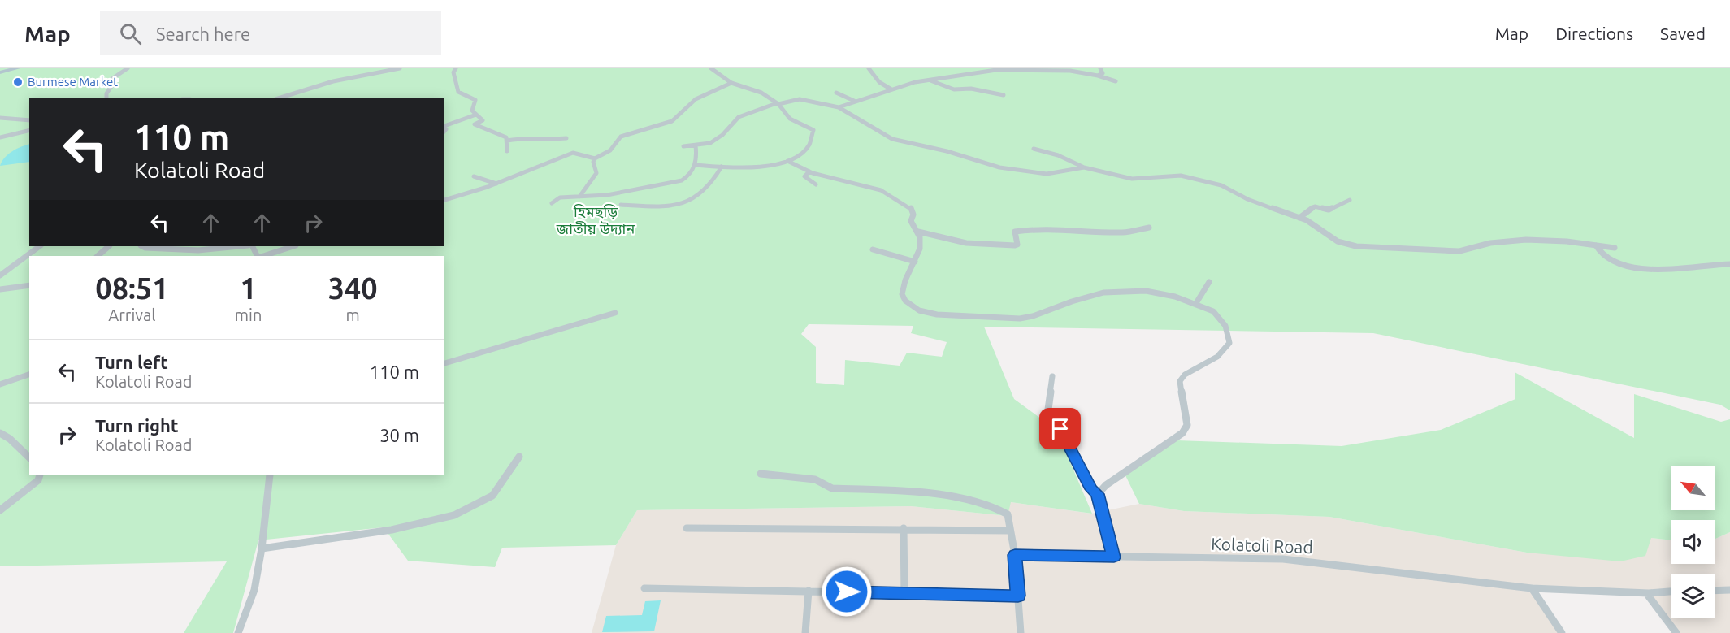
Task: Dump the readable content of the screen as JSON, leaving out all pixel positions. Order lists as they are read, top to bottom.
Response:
{
  "streets": {
    "street": ["Kolatoli Road"]
  },
  "parks": ["হিমছড়ি জাতীয় উদ্যান"],
  "places": ["Burmese Market"],
  "north": "top left",
  "page": {
    "header": "Map",
    "search": "Search here",
    "nav": ["Map", "Directions", "Saved"],
    "turn": ["110 m", "Kolatoli Road"],
    "eta": [
      "08:51",
      "Arrival",
      "1",
      "min",
      "340",
      "m"
    ],
    "list": [
      {
        "name": "Turn left",
        "note": "Kolatoli Road",
        "value": "110 m"
      },
      {
        "name": "Turn right",
        "note": "Kolatoli Road",
        "value": "30 m"
      }
    ]
  }
}
